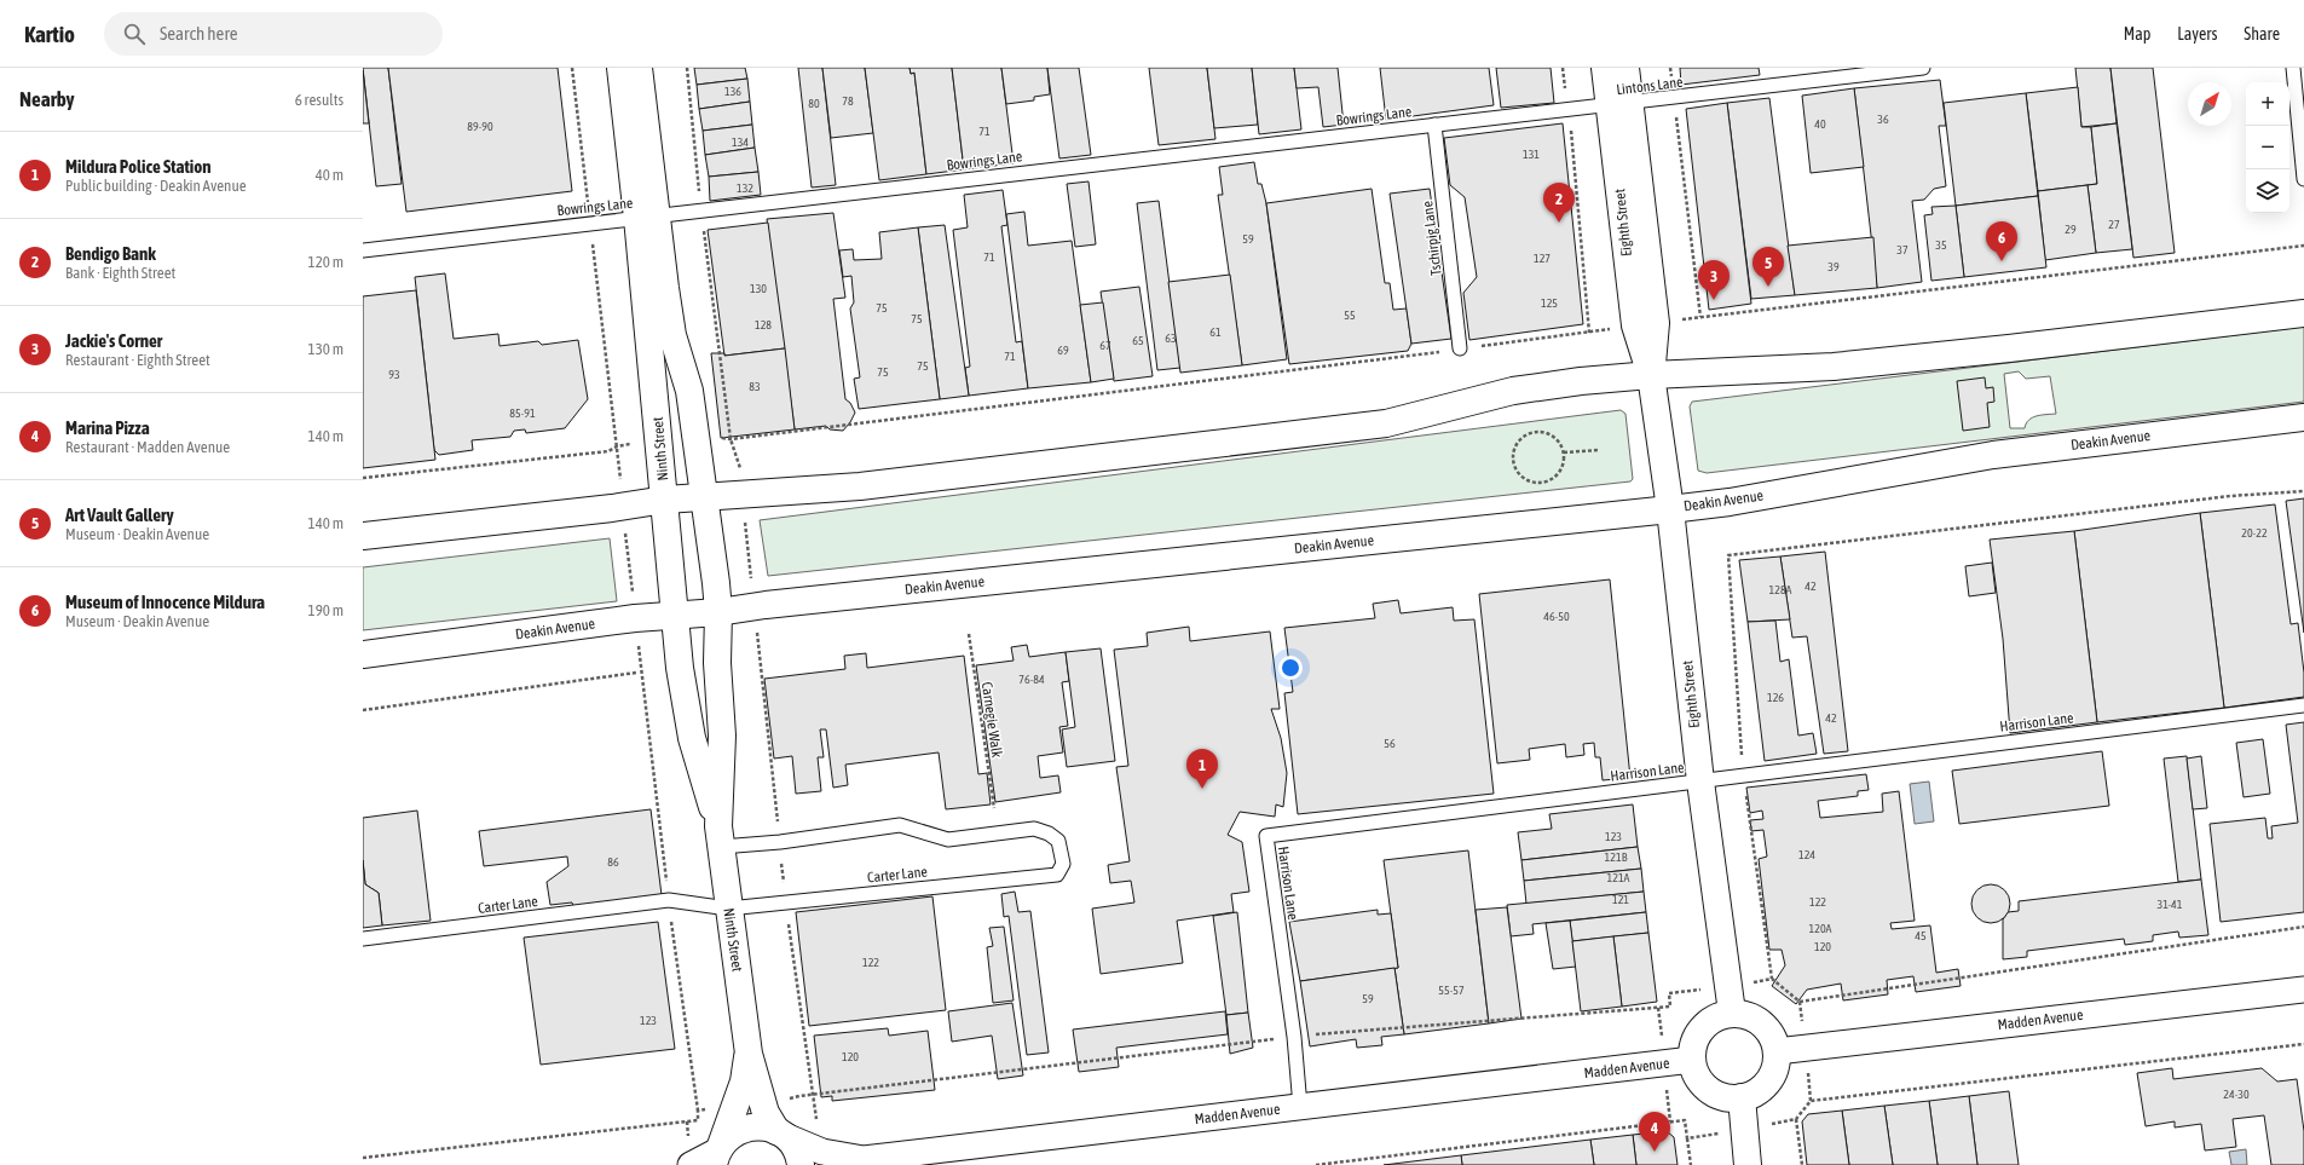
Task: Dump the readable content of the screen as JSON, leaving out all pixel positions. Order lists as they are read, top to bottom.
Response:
{
  "streets": {
    "main road": ["Eighth Street", "Deakin Avenue", "Ninth Street"],
    "street": ["Madden Avenue"],
    "lane": [
      "Lintons Lane",
      "Bowrings Lane",
      "Tschirpig Lane",
      "Harrison Lane",
      "Carter Lane"
    ],
    "path": ["Carnegie Walk"]
  },
  "crossings": [
    ["Lintons Lane", "Bowrings Lane"],
    ["Lintons Lane", "Eighth Street"],
    ["Bowrings Lane", "Eighth Street"],
    ["Bowrings Lane", "Tschirpig Lane"],
    ["Bowrings Lane", "Ninth Street"],
    ["Eighth Street", "Deakin Avenue"],
    ["Eighth Street", "Harrison Lane"],
    ["Eighth Street", "Madden Avenue"],
    ["Deakin Avenue", "Ninth Street"],
    ["Ninth Street", "Carter Lane"],
    ["Ninth Street", "Madden Avenue"],
    ["Harrison Lane", "Madden Avenue"]
  ],
  "house_numbers": [
    "136",
    "78",
    "80",
    "36",
    "40",
    "89-90",
    "71",
    "134",
    "131",
    "132",
    "27",
    "29",
    "59",
    "35",
    "37",
    "71",
    "127",
    "39",
    "130",
    "125",
    "75",
    "55",
    "75",
    "128",
    "61",
    "63",
    "65",
    "67",
    "69",
    "71",
    "75",
    "75",
    "93",
    "83",
    "85-91",
    "20-22",
    "42",
    "128A",
    "46-50",
    "76-84",
    "126",
    "42",
    "56",
    "123",
    "124",
    "121B",
    "86",
    "121A",
    "121",
    "122",
    "31-41",
    "120A",
    "45",
    "120",
    "122",
    "55-57",
    "59",
    "123",
    "120",
    "24-30"
  ],
  "north": "top right",
  "page": {
    "header": "Kartio",
    "search": "Search here",
    "nav": ["Map", "Layers", "Share"],
    "heading": ["Nearby", "6 results"],
    "map_buttons": ["+", "−"],
    "list": [
      {
        "mark": "1",
        "name": "Mildura Police Station",
        "note": "Public building · Deakin Avenue",
        "value": "40 m"
      },
      {
        "mark": "2",
        "name": "Bendigo Bank",
        "note": "Bank · Eighth Street",
        "value": "120 m"
      },
      {
        "mark": "3",
        "name": "Jackie's Corner",
        "note": "Restaurant · Eighth Street",
        "value": "130 m"
      },
      {
        "mark": "4",
        "name": "Marina Pizza",
        "note": "Restaurant · Madden Avenue",
        "value": "140 m"
      },
      {
        "mark": "5",
        "name": "Art Vault Gallery",
        "note": "Museum · Deakin Avenue",
        "value": "140 m"
      },
      {
        "mark": "6",
        "name": "Museum of Innocence Mildura",
        "note": "Museum · Deakin Avenue",
        "value": "190 m"
      }
    ],
    "pins": [
      "2",
      "6",
      "5",
      "3",
      "1",
      "4"
    ]
  }
}
